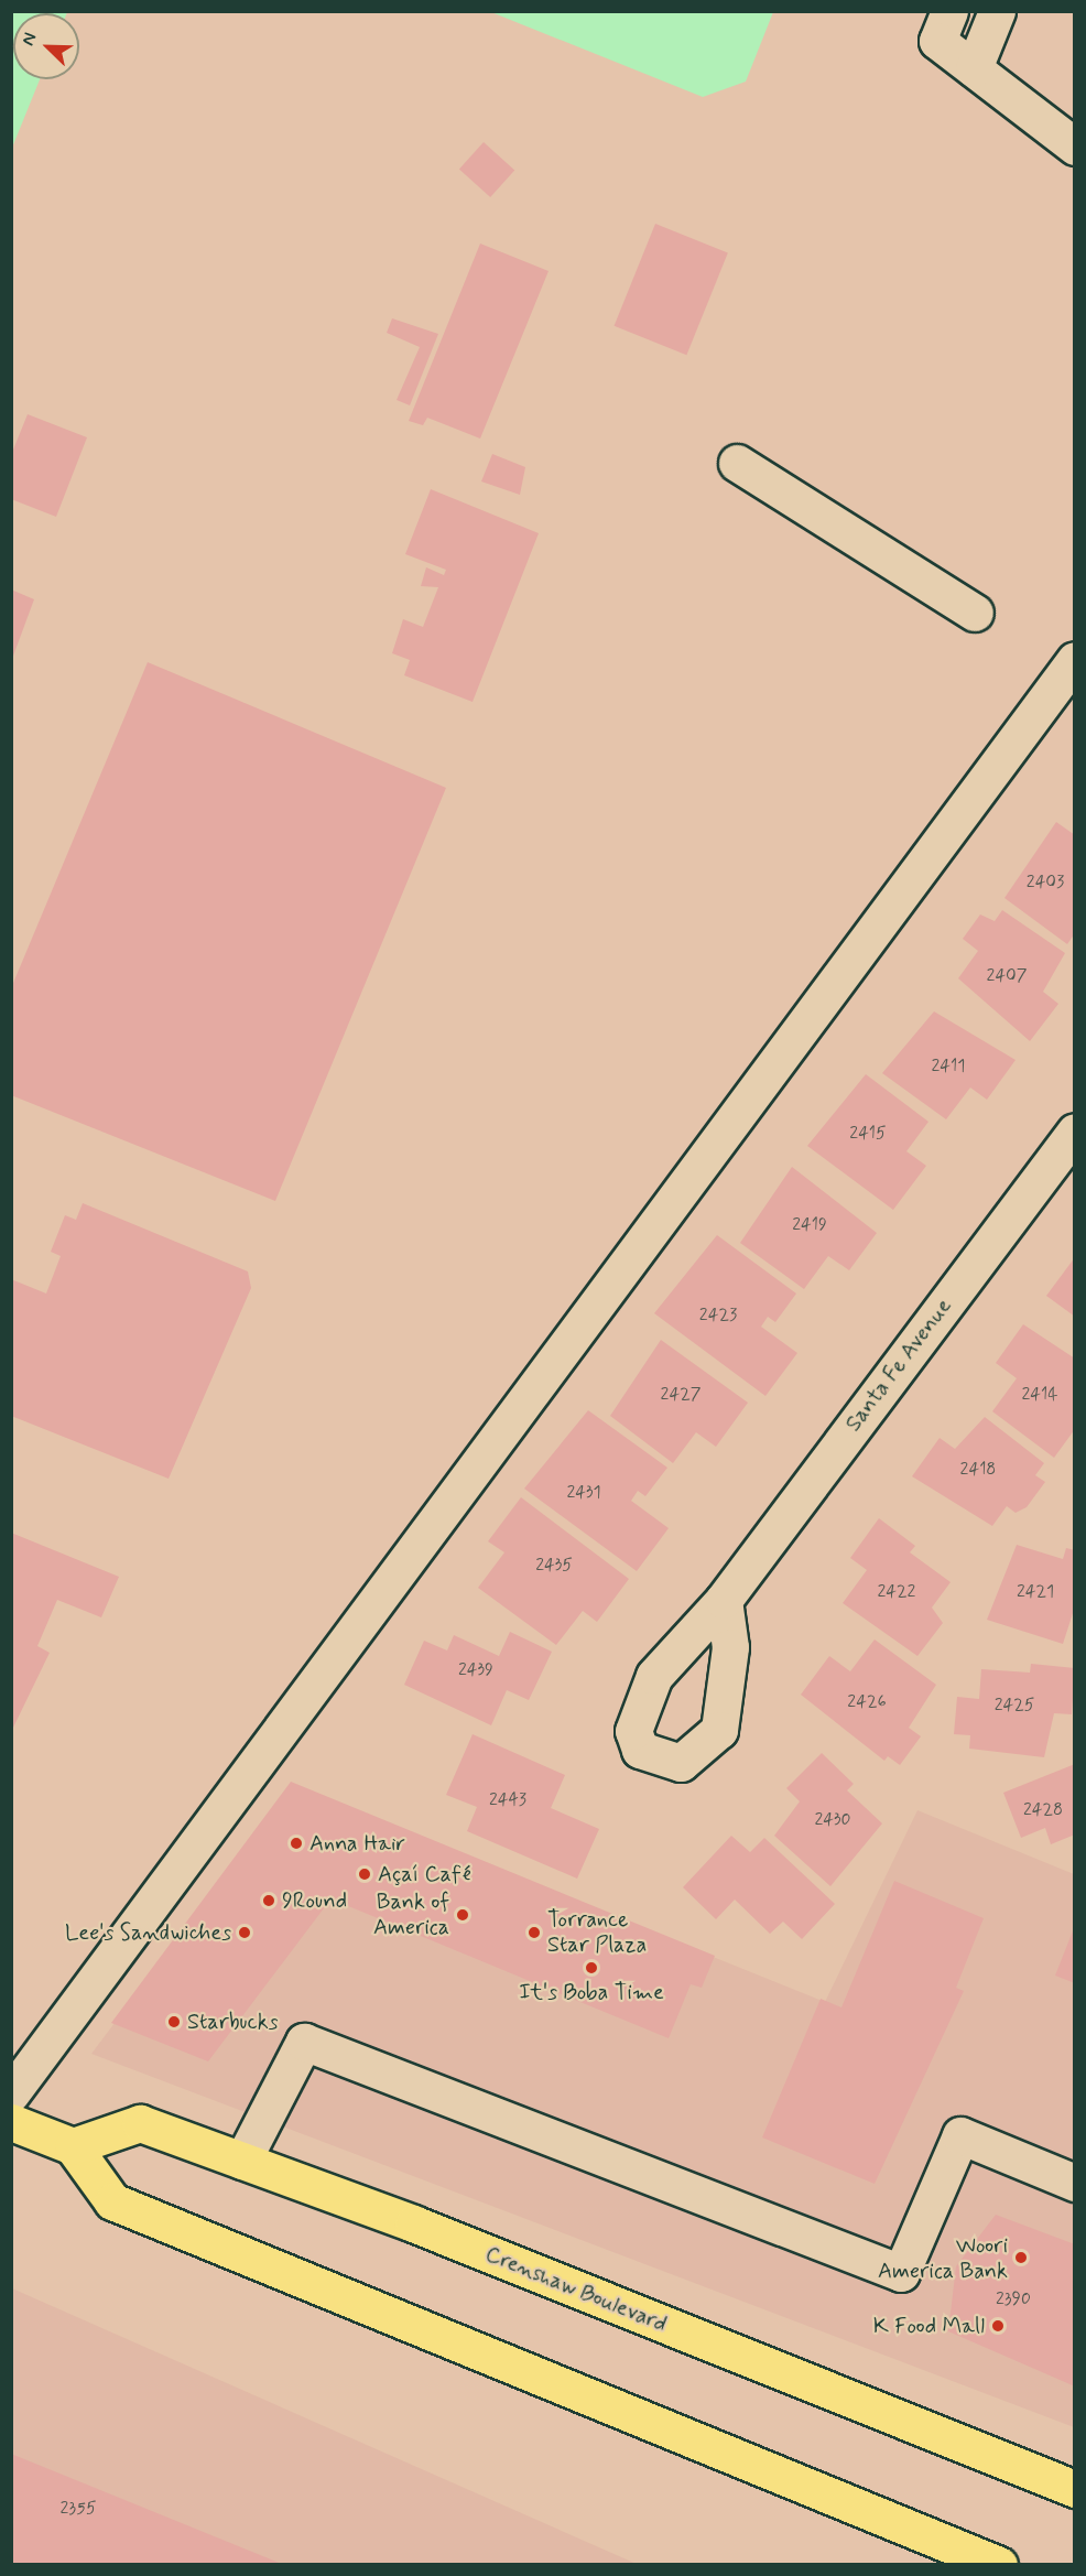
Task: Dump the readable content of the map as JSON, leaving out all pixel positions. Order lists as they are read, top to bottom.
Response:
{
  "streets": {
    "main road": ["Crenshaw Boulevard"],
    "street": ["Santa Fe Avenue"]
  },
  "places": [
    "Anna Hair",
    "Açaí Café",
    "9Round",
    "Bank of America",
    "Lee's Sandwiches",
    "Torrance Star Plaza",
    "It's Boba Time",
    "Starbucks",
    "Woori America Bank",
    "K Food Mall"
  ],
  "house_numbers": [
    "2403",
    "2407",
    "2411",
    "2415",
    "2419",
    "2423",
    "2427",
    "2414",
    "2418",
    "2431",
    "2435",
    "2422",
    "2421",
    "2439",
    "2426",
    "2425",
    "2443",
    "2428",
    "2430",
    "2390",
    "2355"
  ],
  "north": "top left"
}
